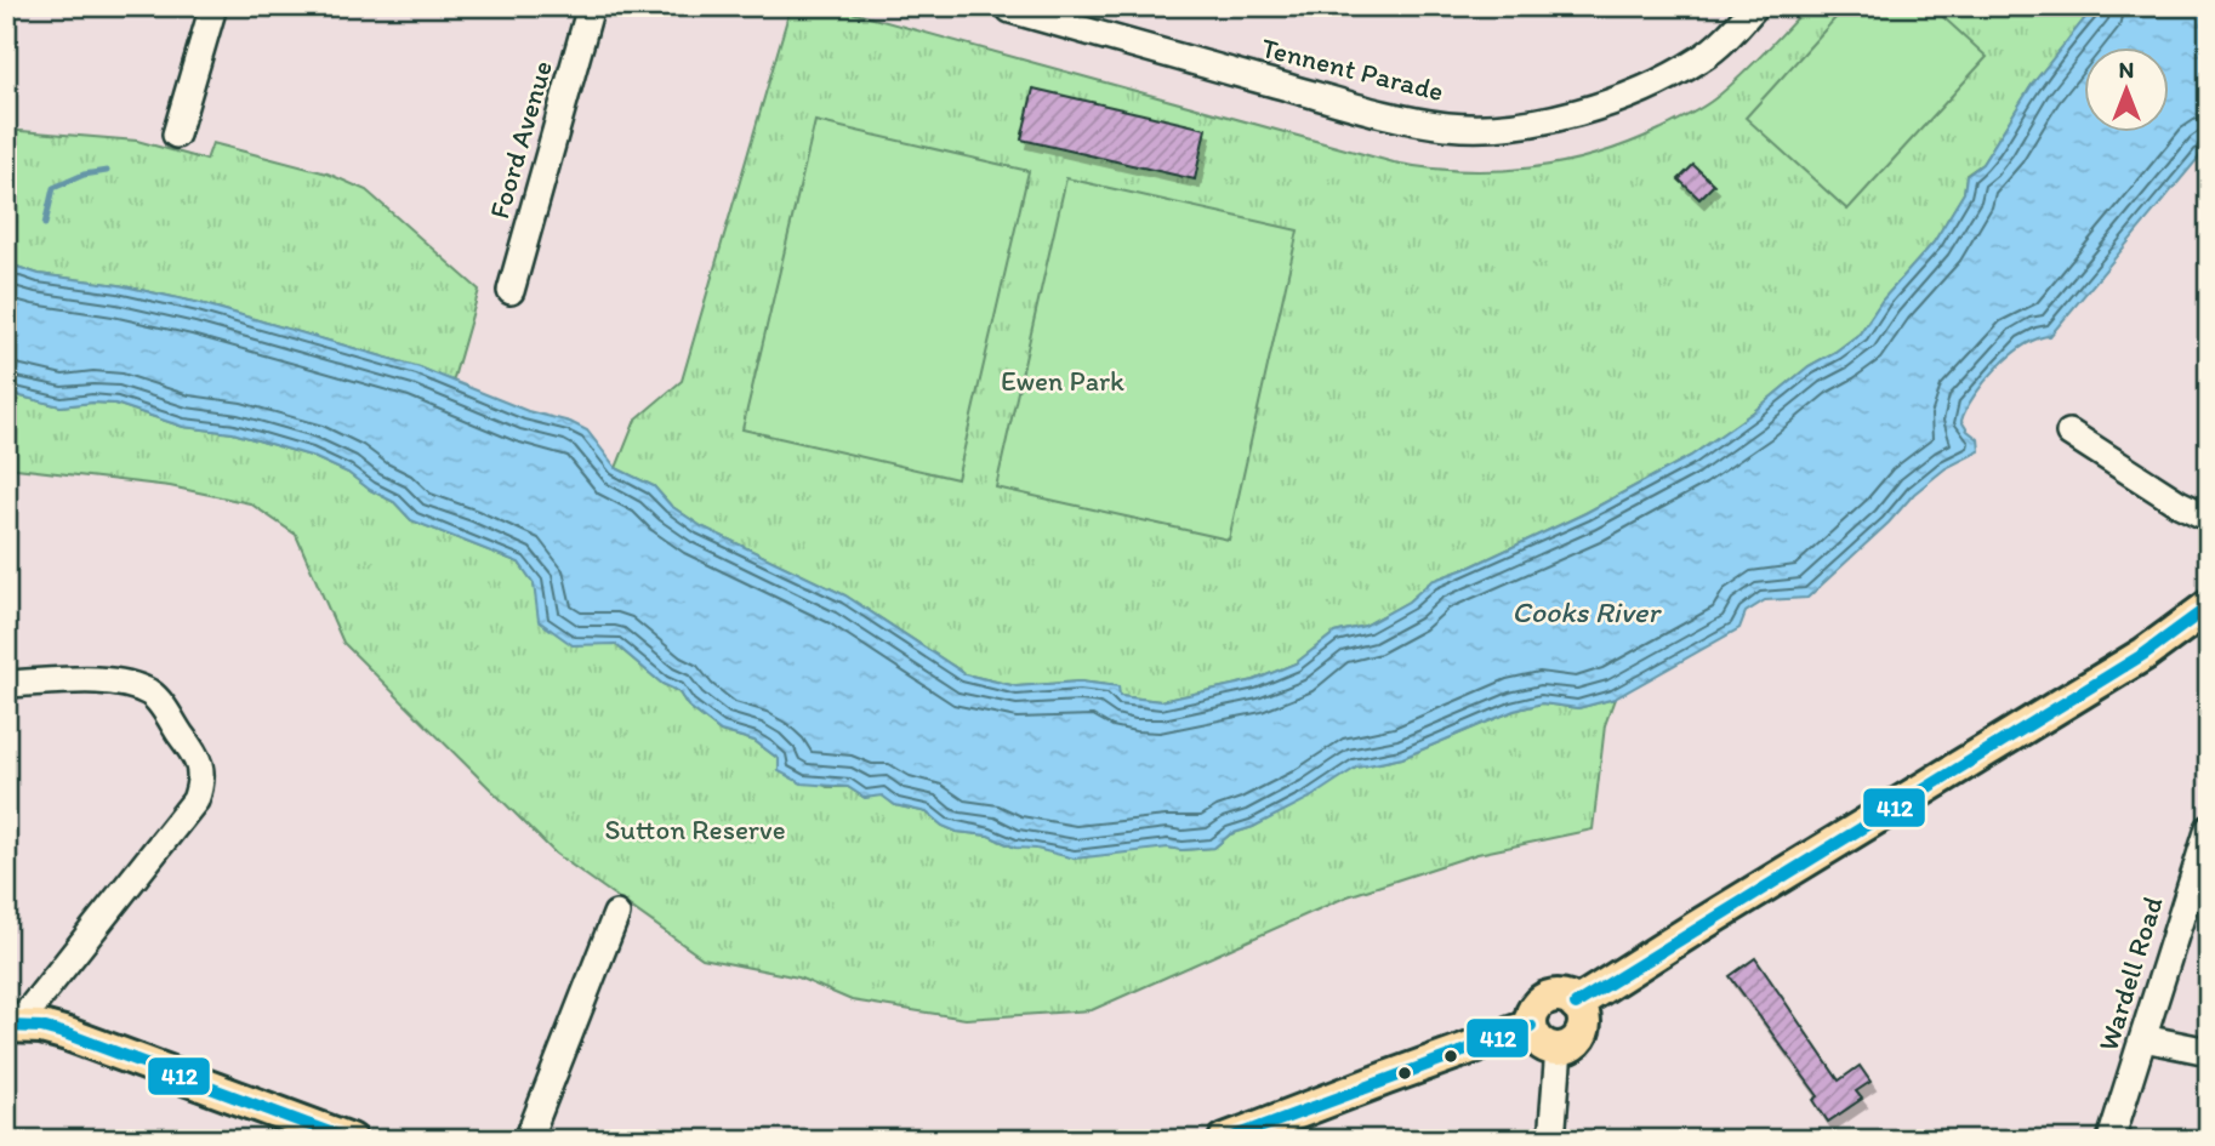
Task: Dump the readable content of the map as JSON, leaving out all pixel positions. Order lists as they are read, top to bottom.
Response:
{
  "streets": {
    "street": ["Tennent Parade", "Foord Avenue", "Wardell Road"]
  },
  "water": ["Cooks River"],
  "parks": ["Ewen Park", "Sutton Reserve"],
  "lines": ["transit line 412"],
  "north": "top"
}
